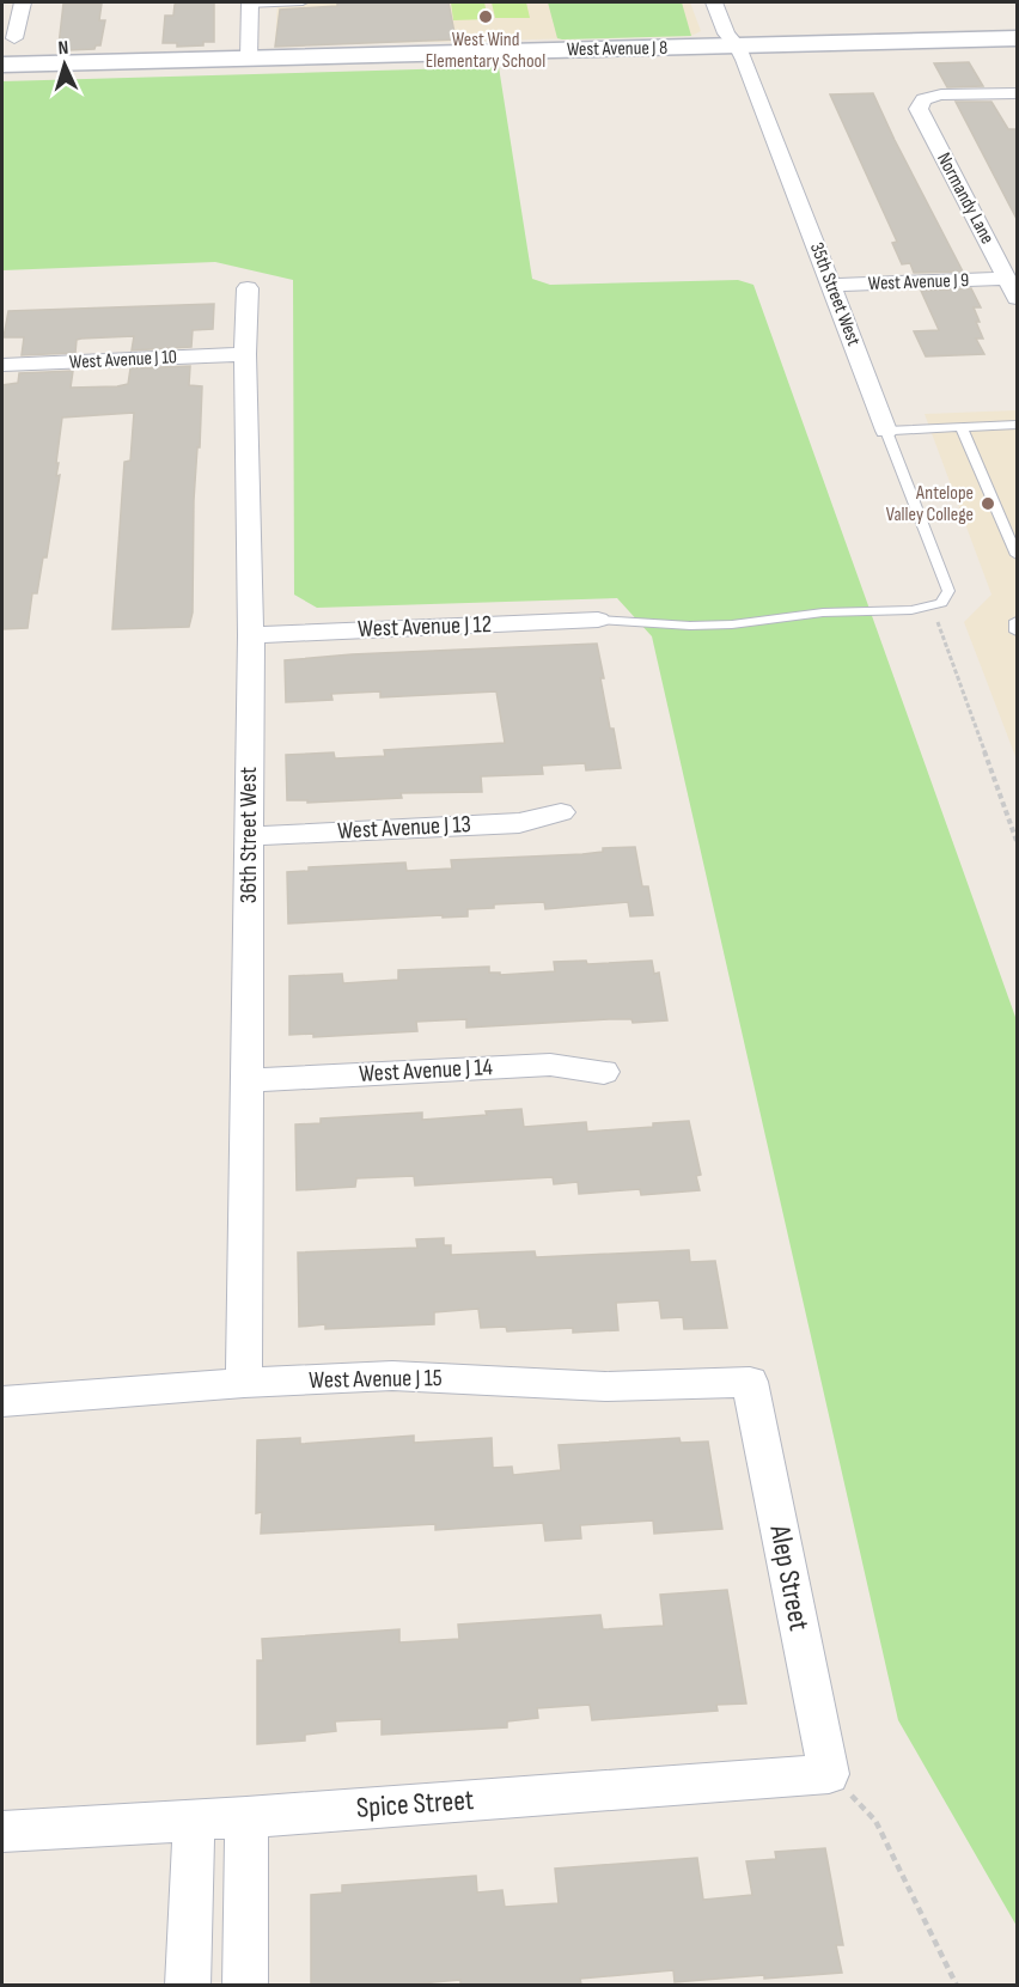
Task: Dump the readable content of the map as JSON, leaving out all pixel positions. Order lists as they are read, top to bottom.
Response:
{
  "streets": {
    "street": [
      "West Avenue J 8",
      "Normandy Lane",
      "West Avenue J 9",
      "35th Street West",
      "West Avenue J 10",
      "West Avenue J 12",
      "West Avenue J 13",
      "36th Street West",
      "West Avenue J 14",
      "West Avenue J 15",
      "Alep Street",
      "Spice Street"
    ]
  },
  "crossings": [
    ["West Avenue J 8", "35th Street West"],
    ["Normandy Lane", "West Avenue J 9"],
    ["West Avenue J 9", "35th Street West"],
    ["West Avenue J 10", "36th Street West"],
    ["West Avenue J 12", "36th Street West"],
    ["West Avenue J 13", "36th Street West"],
    ["36th Street West", "West Avenue J 14"],
    ["36th Street West", "West Avenue J 15"],
    ["West Avenue J 15", "Alep Street"],
    ["Alep Street", "Spice Street"]
  ],
  "places": ["West Wind Elementary School", "Antelope Valley College"],
  "north": "top"
}
